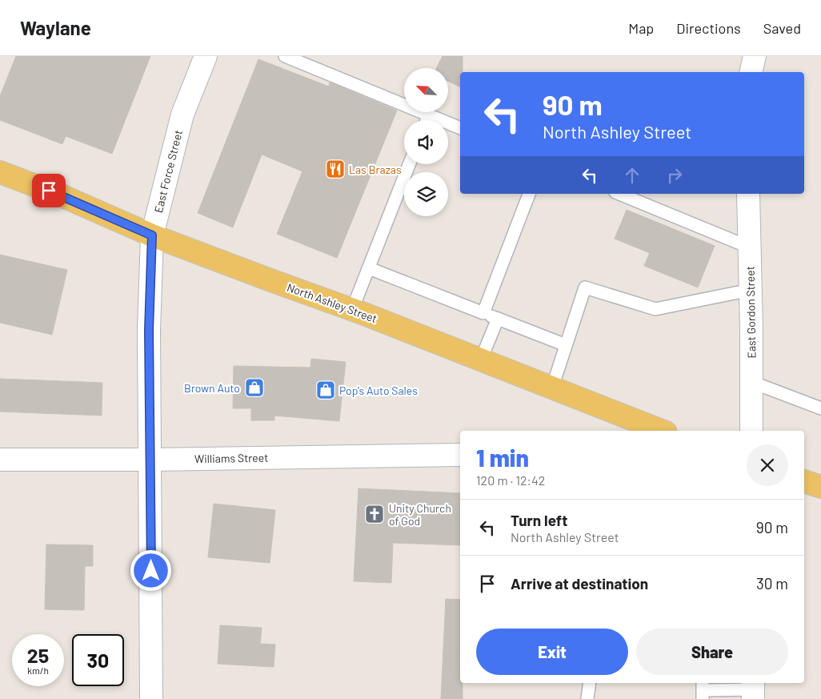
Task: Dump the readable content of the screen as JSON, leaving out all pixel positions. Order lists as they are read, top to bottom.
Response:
{
  "streets": {
    "main road": ["North Ashley Street"],
    "street": ["East Force Street", "East Gordon Street", "Williams Street"]
  },
  "crossings": [
    ["East Force Street", "North Ashley Street"],
    ["East Force Street", "Williams Street"]
  ],
  "places": {
    "restaurant": ["Las Brazas"],
    "shop": ["Brown Auto", "Pop's Auto Sales"],
    "church": ["Unity Church of God"]
  },
  "north": "top left",
  "page": {
    "header": "Waylane",
    "nav": ["Map", "Directions", "Saved"],
    "turn": ["90 m", "North Ashley Street"],
    "heading": ["1 min", "120 m · 12:42"],
    "list": [
      {
        "name": "Turn left",
        "note": "North Ashley Street",
        "value": "90 m"
      },
      {
        "name": "Arrive at destination",
        "value": "30 m"
      }
    ],
    "buttons": ["Exit", "Share"],
    "speed": "25 km/h",
    "limit": "30"
  }
}
